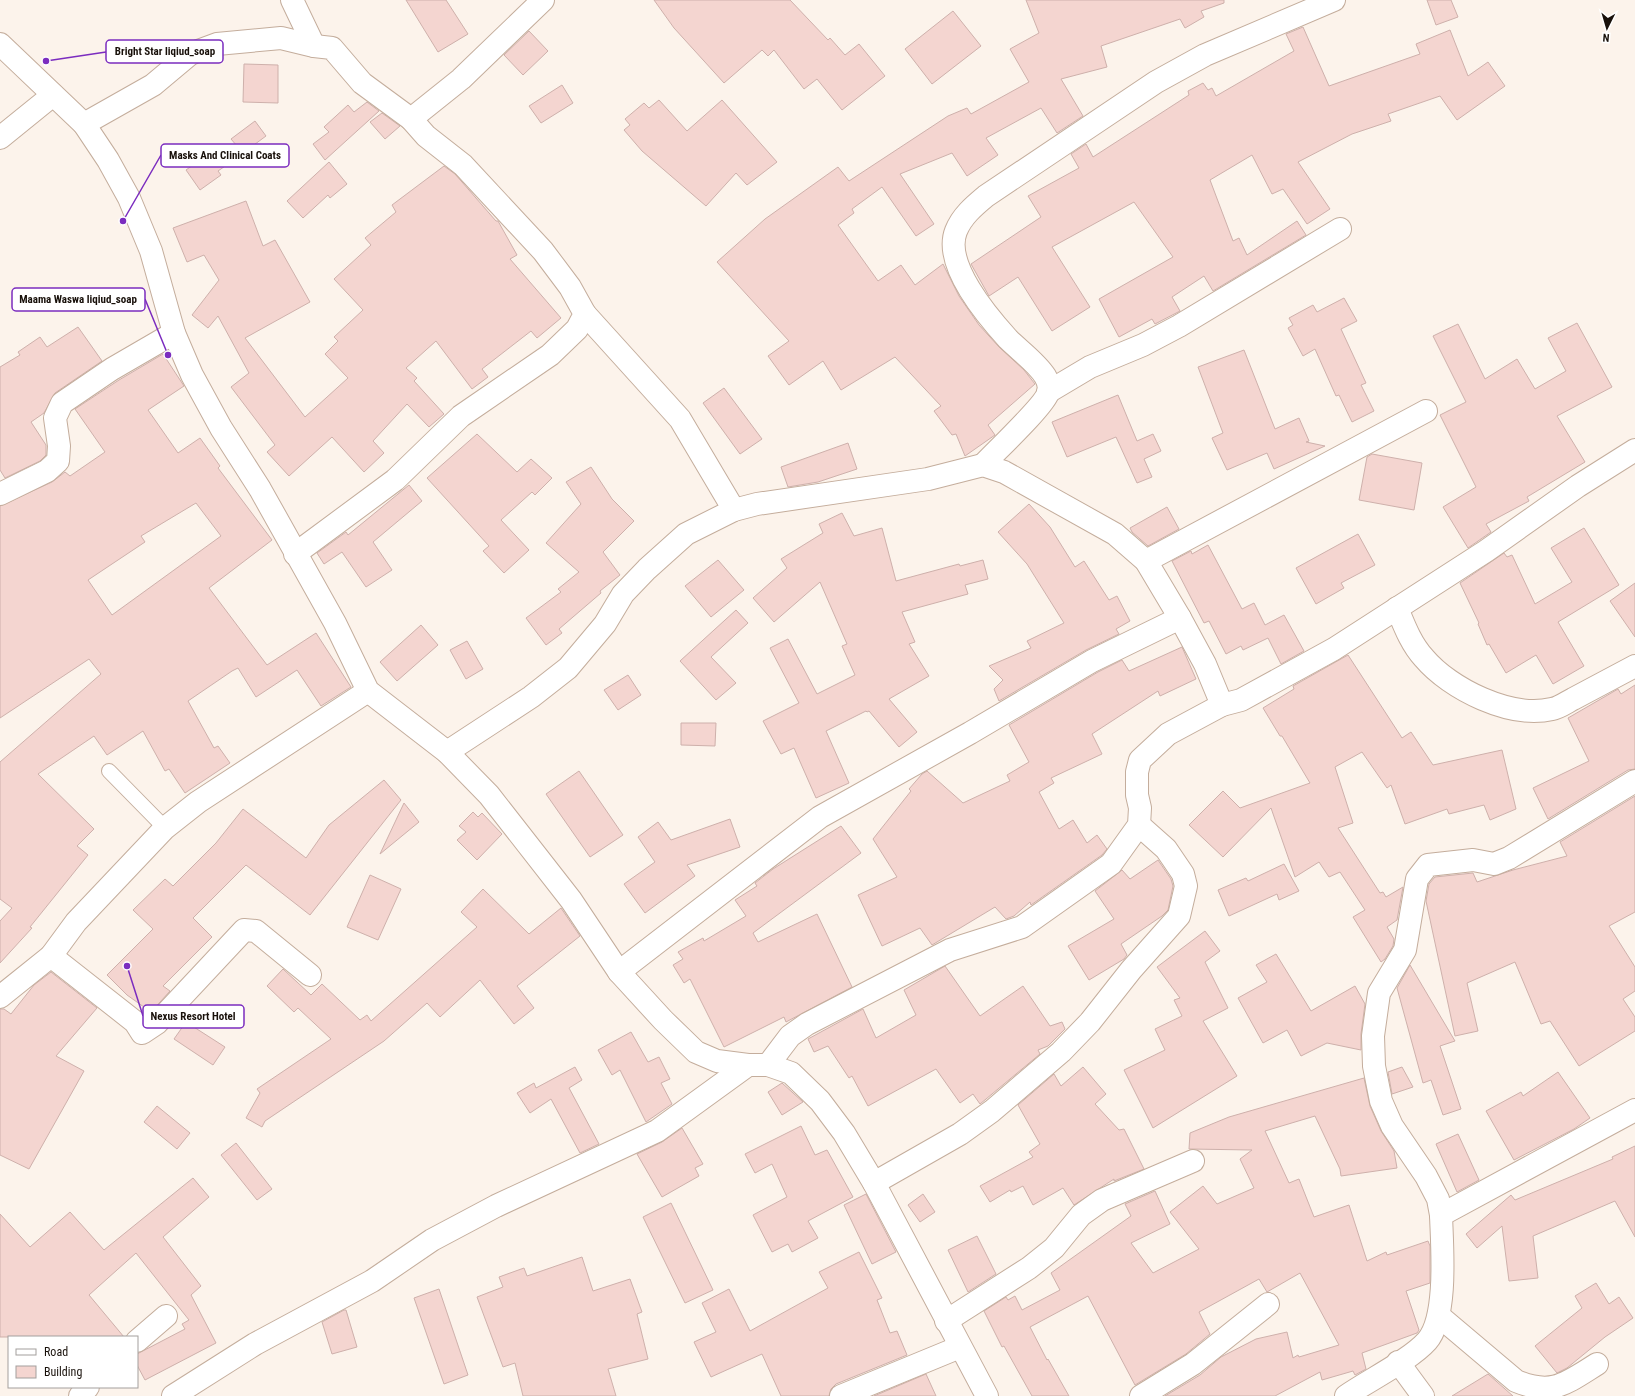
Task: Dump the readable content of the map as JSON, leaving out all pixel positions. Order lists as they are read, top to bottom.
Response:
{
  "places": [
    "Bright Star liqiud_soap",
    "Masks And Clinical Coats",
    "Maama Waswa liqiud_soap",
    "Nexus Resort Hotel"
  ],
  "legend": ["Road", "Building"],
  "north": "bottom"
}
